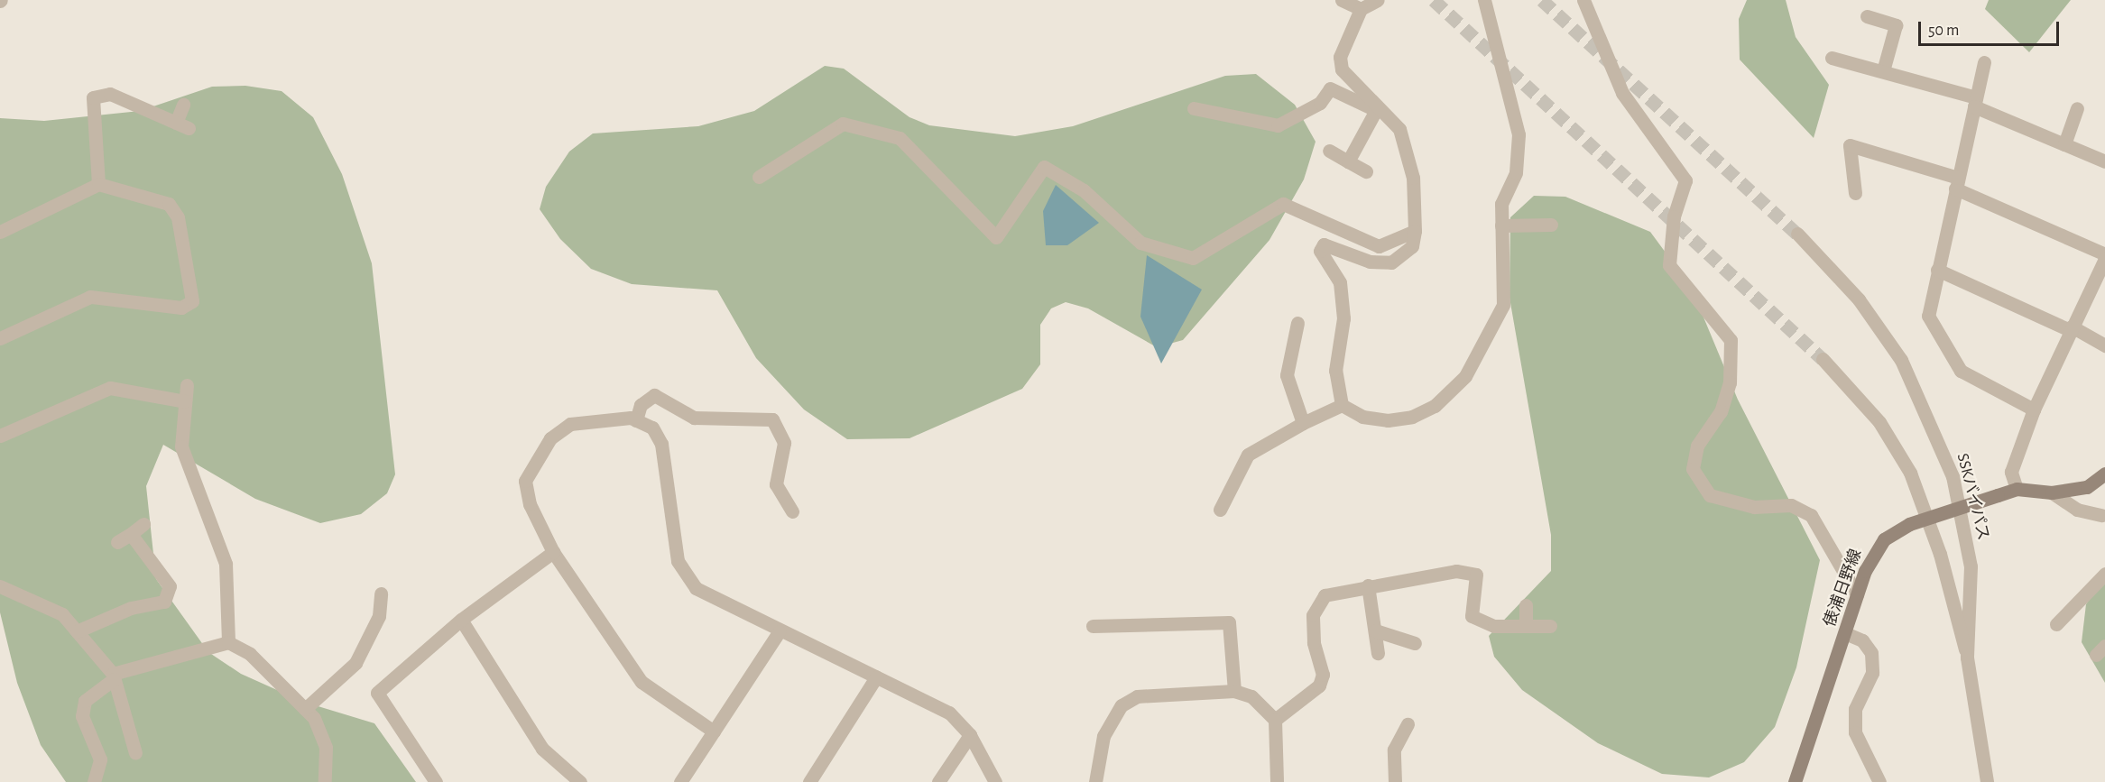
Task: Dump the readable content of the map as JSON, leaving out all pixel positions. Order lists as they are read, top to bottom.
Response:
{
  "streets": {
    "main road": ["俵浦日野線"],
    "street": ["SSKバイパス"]
  },
  "scale_bar": "50 m"
}
